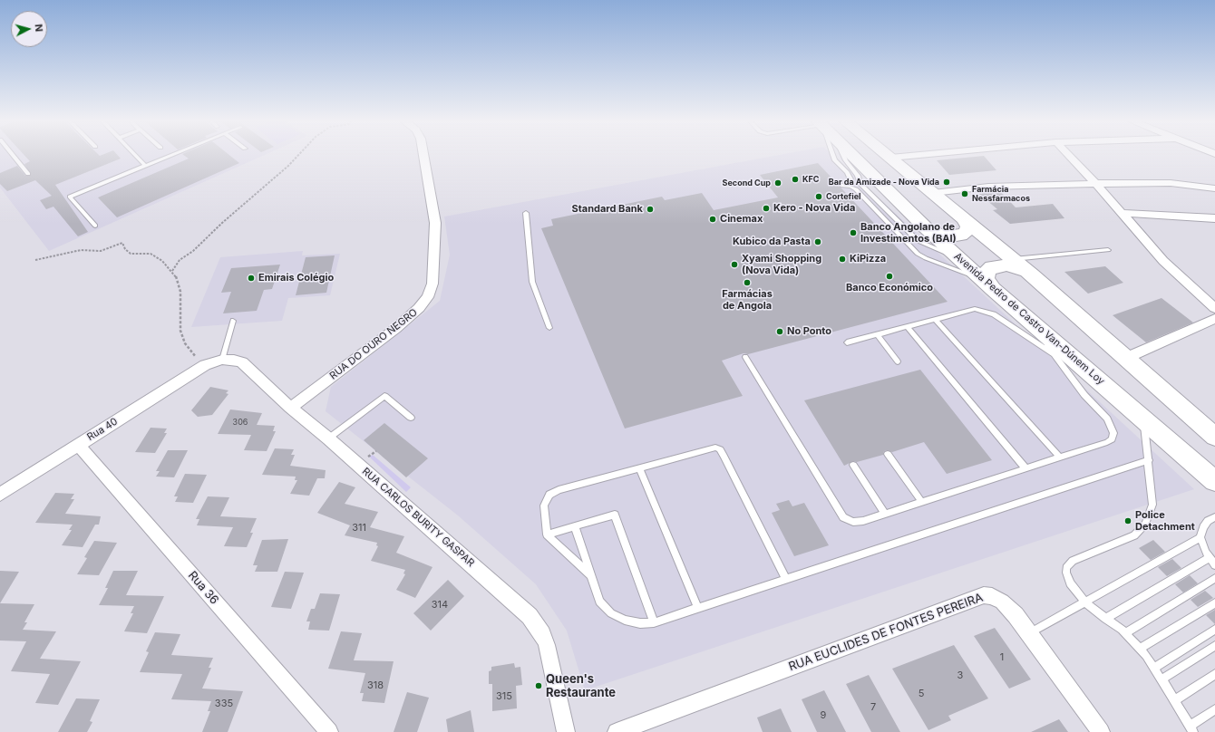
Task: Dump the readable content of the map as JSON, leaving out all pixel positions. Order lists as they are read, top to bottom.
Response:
{
  "streets": {
    "highway": ["Avenida Pedro de Castro Van-Dúnem Loy"],
    "street": [
      "RUA DO OURO NEGRO",
      "Rua 40",
      "RUA CARLOS BURITY GASPAR",
      "Rua 36",
      "RUA EUCLIDES DE FONTES PEREIRA"
    ]
  },
  "crossings": [
    ["RUA DO OURO NEGRO", "RUA CARLOS BURITY GASPAR"],
    ["Rua 40", "RUA CARLOS BURITY GASPAR"],
    ["Rua 40", "Rua 36"]
  ],
  "places": [
    "KFC",
    "Bar da Amizade - Nova Vida",
    "Second Cup",
    "Farmácia Nessfarmacos",
    "Cortefiel",
    "Kero - Nova Vida",
    "Standard Bank",
    "Cinemax",
    "Banco Angolano de Investimentos (BAI)",
    "Kubico da Pasta",
    "KiPizza",
    "Xyami Shopping (Nova Vida)",
    "Banco Económico",
    "Emirais Colégio",
    "Farmácias de Angola",
    "No Ponto",
    "Police Detachment",
    "Queen's Restaurante"
  ],
  "house_numbers": [
    "306",
    "311",
    "314",
    "1",
    "3",
    "318",
    "5",
    "315",
    "335",
    "7",
    "9"
  ],
  "north": "right"
}
